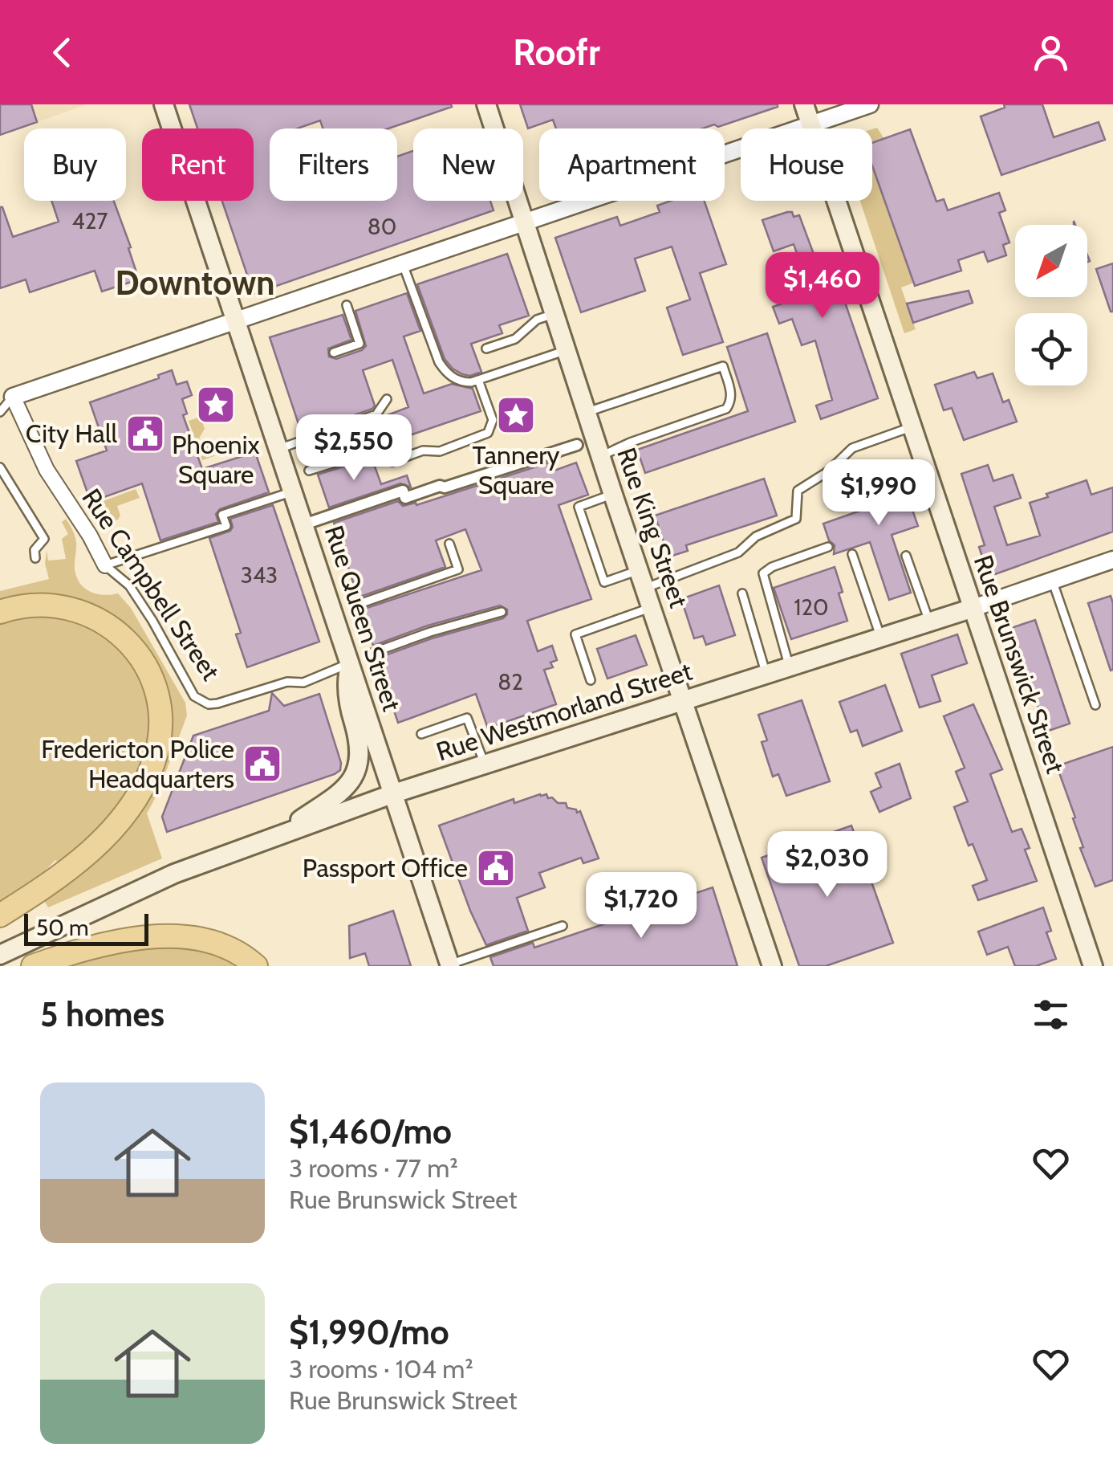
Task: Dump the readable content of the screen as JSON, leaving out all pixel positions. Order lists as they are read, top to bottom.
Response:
{
  "streets": {
    "main road": [
      "Rue King Street",
      "Rue Queen Street",
      "Rue Brunswick Street",
      "Rue Westmorland Street"
    ],
    "street": ["Rue Campbell Street"]
  },
  "crossings": [
    ["Rue King Street", "Rue Westmorland Street"],
    ["Rue Campbell Street", "Rue Queen Street"],
    ["Rue Queen Street", "Rue Westmorland Street"],
    ["Rue Brunswick Street", "Rue Westmorland Street"]
  ],
  "districts": ["Downtown"],
  "places": {
    "place": ["Phoenix Square", "Tannery Square"],
    "public building": ["City Hall", "Fredericton Police Headquarters", "Passport Office"]
  },
  "house_numbers": [
    "427",
    "80",
    "343",
    "120",
    "82"
  ],
  "scale_bar": "50 m",
  "north": "bottom left",
  "page": {
    "header": "Roofr",
    "chip": [
      "Buy",
      "Rent",
      "Filters",
      "New",
      "Apartment",
      "House"
    ],
    "price": [
      "$1,460",
      "$2,550",
      "$1,990",
      "$2,030",
      "$1,720"
    ],
    "scale": "50 m",
    "heading": "5 homes",
    "list": [
      {
        "name": "$1,460/mo",
        "note": "3 rooms · 77 m² · Rue Brunswick Street"
      },
      {
        "name": "$1,990/mo",
        "note": "3 rooms · 104 m² · Rue Brunswick Street"
      }
    ]
  }
}
